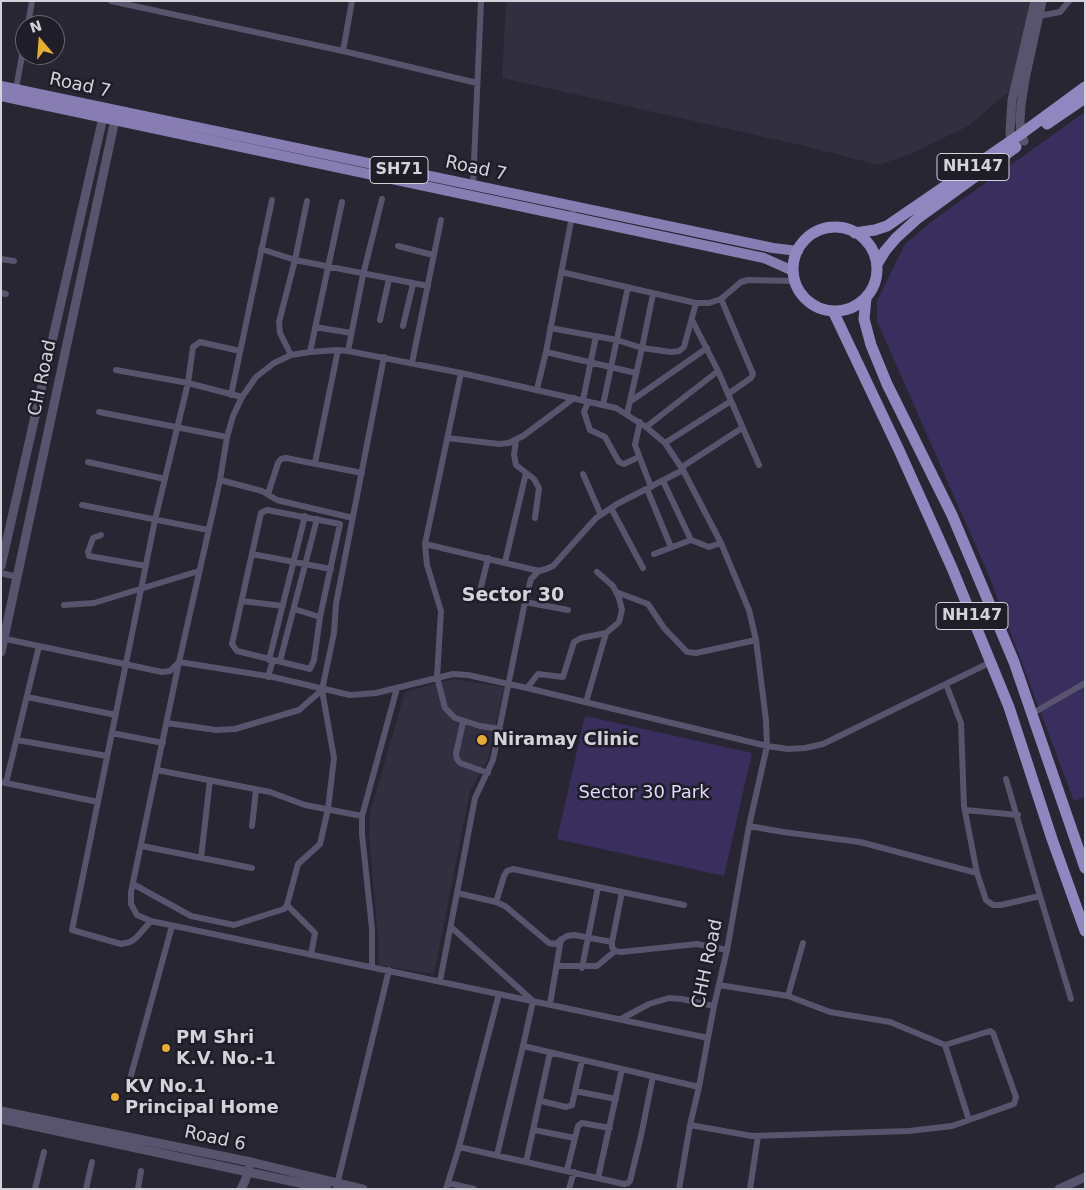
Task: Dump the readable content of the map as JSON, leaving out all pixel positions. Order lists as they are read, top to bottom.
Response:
{
  "streets": {
    "highway": ["NH147"],
    "main road": ["Road 7", "SH71"],
    "street": ["CH Road", "CHH Road", "Road 6"]
  },
  "crossings": [
    ["Road 7", "NH147"],
    ["Road 7", "CH Road"]
  ],
  "districts": ["Sector 30"],
  "parks": ["Sector 30 Park"],
  "places": ["Niramay Clinic", "PM Shri K.V. No.-1", "KV No.1 Principal Home"],
  "north": "top"
}
